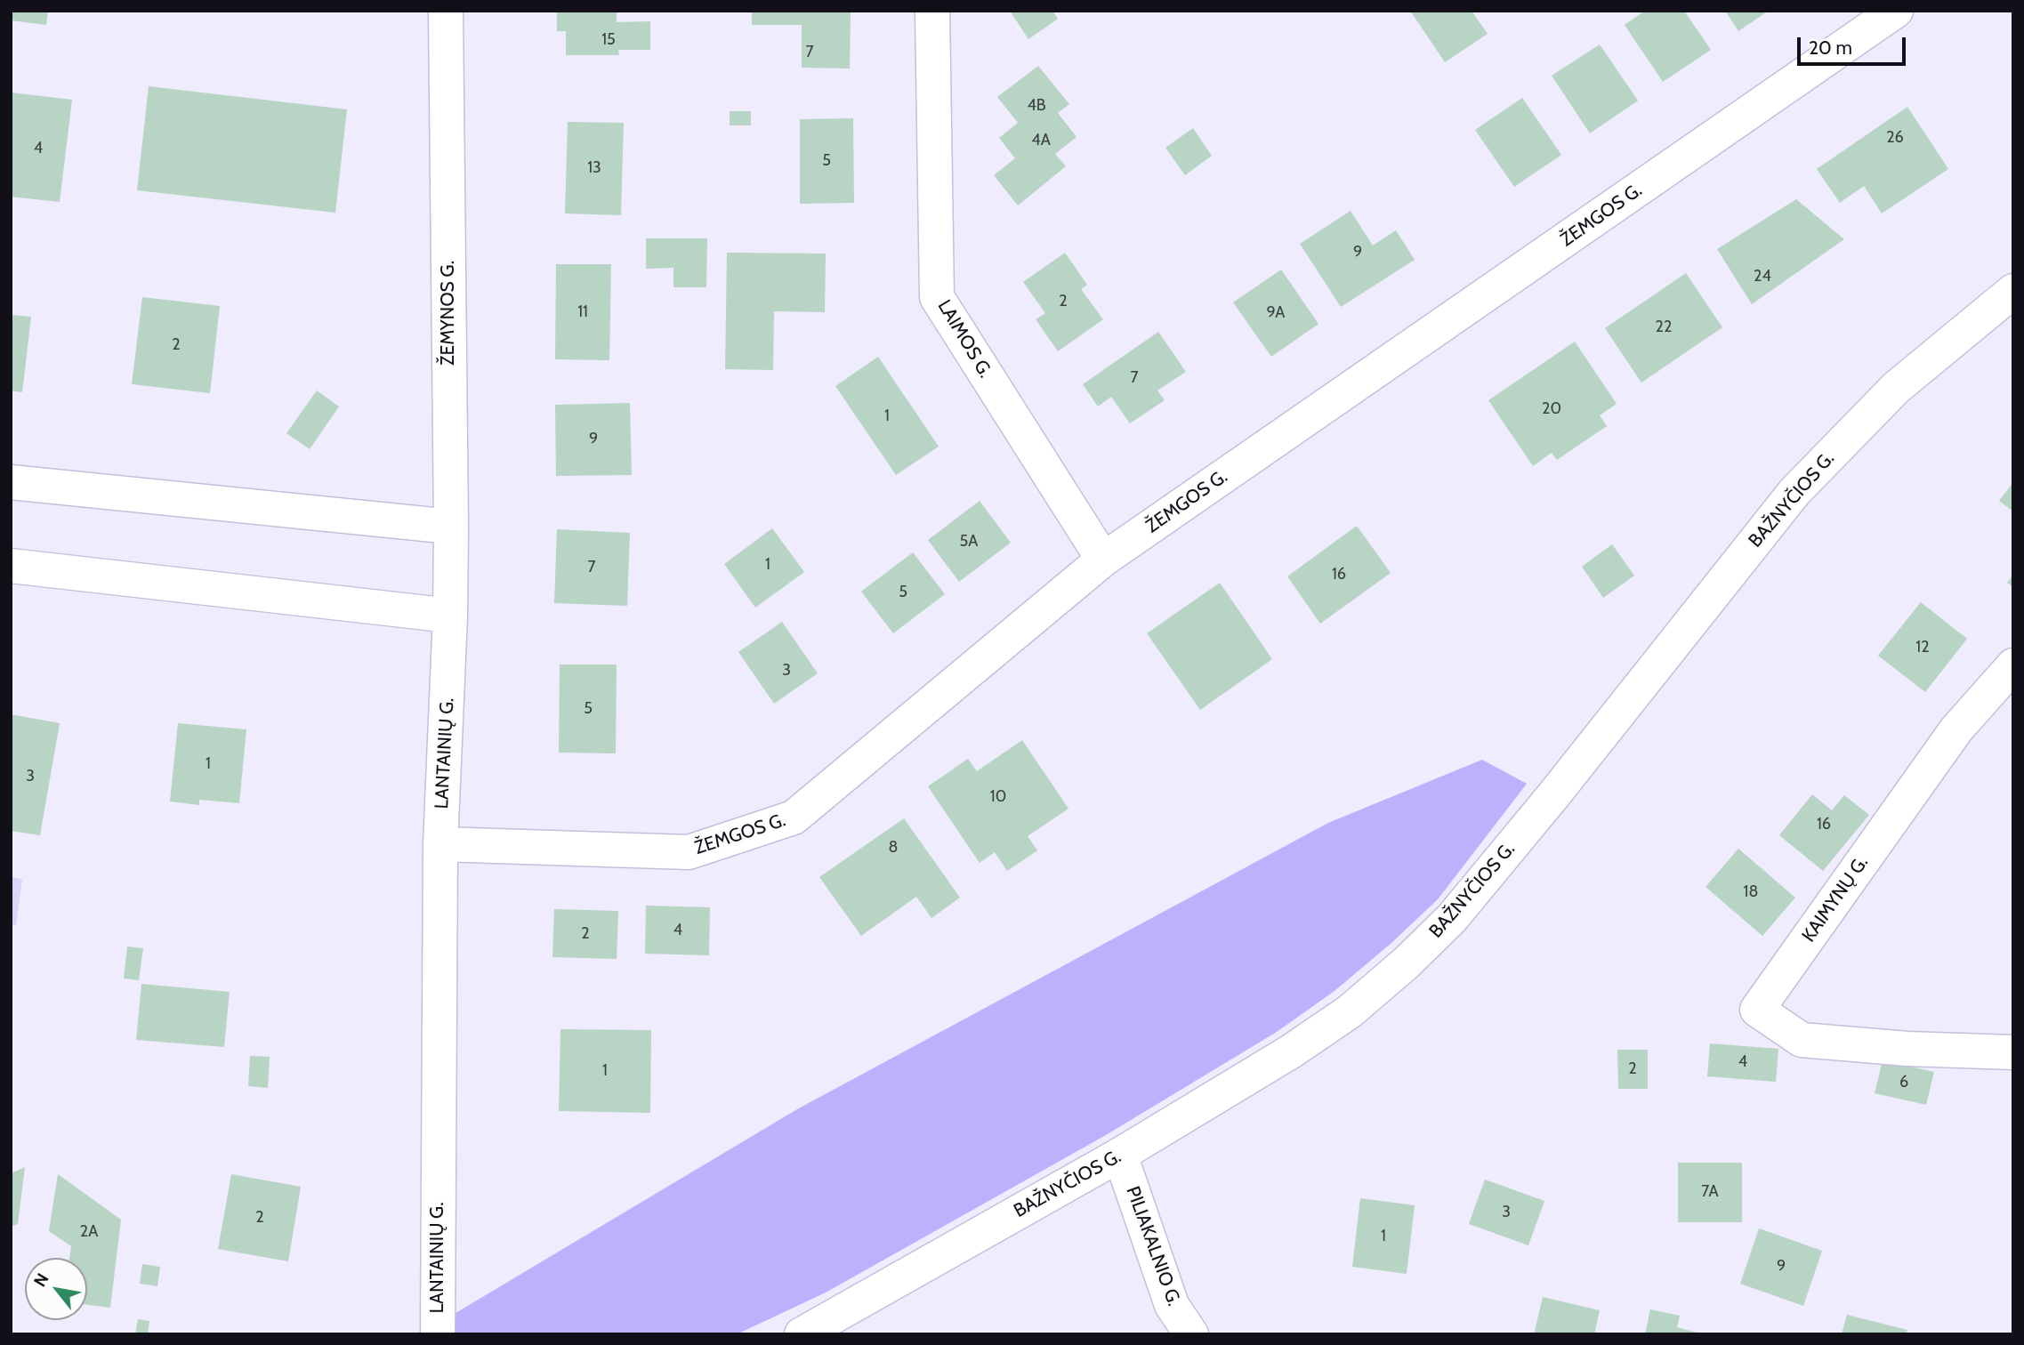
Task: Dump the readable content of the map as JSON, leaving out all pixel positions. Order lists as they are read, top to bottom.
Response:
{
  "streets": {
    "street": [
      "ŽEMGOS G.",
      "ŽEMYNOS G.",
      "LAIMOS G.",
      "BAŽNYČIOS G.",
      "LANTAINIŲ G.",
      "KAIMYNŲ G.",
      "PILIAKALNIO G."
    ]
  },
  "crossings": [
    ["ŽEMGOS G.", "LAIMOS G."],
    ["ŽEMGOS G.", "LANTAINIŲ G."],
    ["ŽEMYNOS G.", "LANTAINIŲ G."],
    ["BAŽNYČIOS G.", "PILIAKALNIO G."]
  ],
  "house_numbers": [
    "15",
    "7",
    "4B",
    "26",
    "4A",
    "4",
    "5",
    "13",
    "9",
    "24",
    "2",
    "11",
    "9A",
    "22",
    "2",
    "7",
    "20",
    "1",
    "9",
    "5A",
    "1",
    "7",
    "16",
    "5",
    "12",
    "3",
    "5",
    "1",
    "3",
    "10",
    "16",
    "8",
    "18",
    "4",
    "2",
    "4",
    "2",
    "1",
    "6",
    "7A",
    "3",
    "2",
    "2A",
    "1",
    "9"
  ],
  "scale_bar": "20 m",
  "north": "top left"
}
